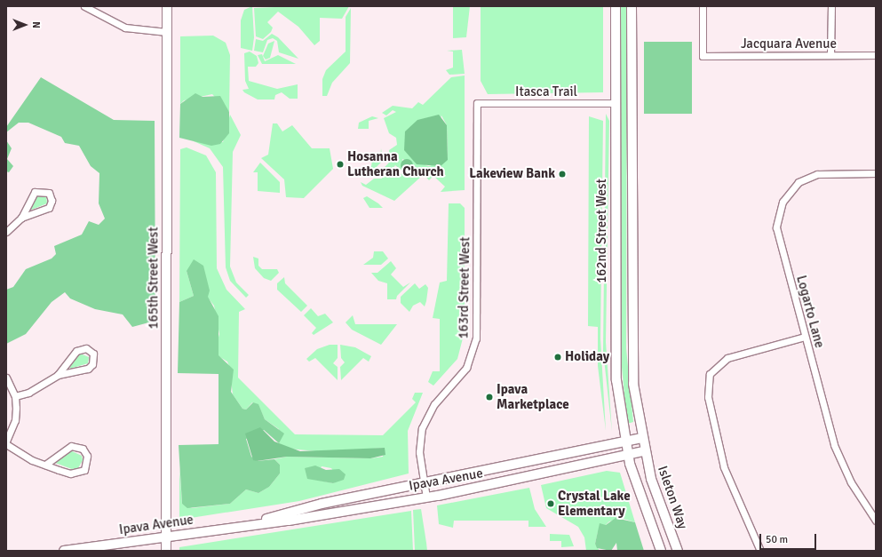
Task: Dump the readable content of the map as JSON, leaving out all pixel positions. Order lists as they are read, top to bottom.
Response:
{
  "streets": {
    "street": [
      "Jacquara Avenue",
      "Itasca Trail",
      "162nd Street West",
      "165th Street West",
      "163rd Street West",
      "Logarto Lane",
      "Ipava Avenue",
      "Isleton Way"
    ]
  },
  "crossings": [
    ["Itasca Trail", "162nd Street West"],
    ["Itasca Trail", "163rd Street West"],
    ["162nd Street West", "Ipava Avenue"],
    ["165th Street West", "Ipava Avenue"],
    ["163rd Street West", "Ipava Avenue"],
    ["Ipava Avenue", "Isleton Way"]
  ],
  "places": [
    "Hosanna Lutheran Church",
    "Lakeview Bank",
    "Holiday",
    "Ipava Marketplace",
    "Crystal Lake Elementary"
  ],
  "scale_bar": "50 m",
  "north": "right"
}
